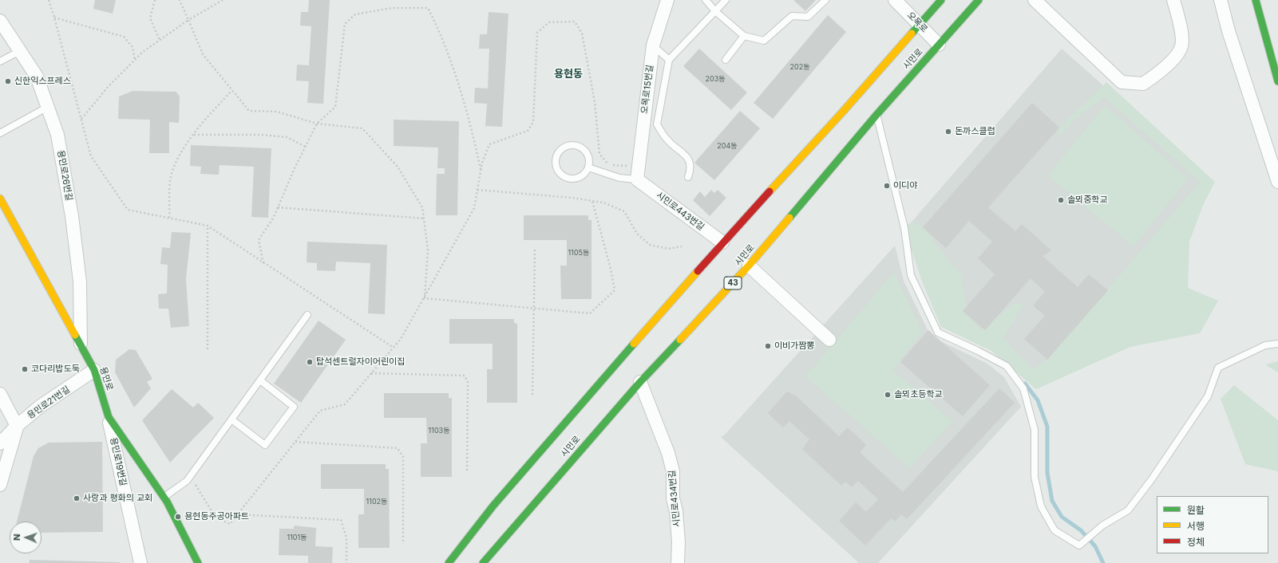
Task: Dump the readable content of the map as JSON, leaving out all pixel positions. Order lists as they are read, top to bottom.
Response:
{
  "streets": {
    "main road": ["시민로", "43", "용민로"],
    "street": [
      "오목로",
      "오목로15번길",
      "용민로26번길",
      "시민로443번길",
      "용민로21번길",
      "용민로19번길",
      "시민로434번길"
    ]
  },
  "crossings": [
    ["오목로", "시민로"],
    ["시민로", "시민로443번길"],
    ["시민로", "시민로434번길"],
    ["오목로15번길", "시민로443번길"],
    ["용민로26번길", "용민로"],
    ["용민로", "용민로21번길"],
    ["용민로", "용민로19번길"]
  ],
  "districts": ["용현동"],
  "places": [
    "신한익스프레스",
    "돈까스클럽",
    "이디야",
    "솔뫼중학교",
    "이비가짬뽕",
    "탑석센트럴자이어린이집",
    "코다리밥도둑",
    "솔뫼초등학교",
    "사랑과 평화의 교회",
    "용현동주공아파트"
  ],
  "house_numbers": [
    "202동",
    "203동",
    "204동",
    "1105동",
    "1103동",
    "1102동",
    "1101동"
  ],
  "legend": ["원활", "서행", "정체"],
  "north": "left"
}
